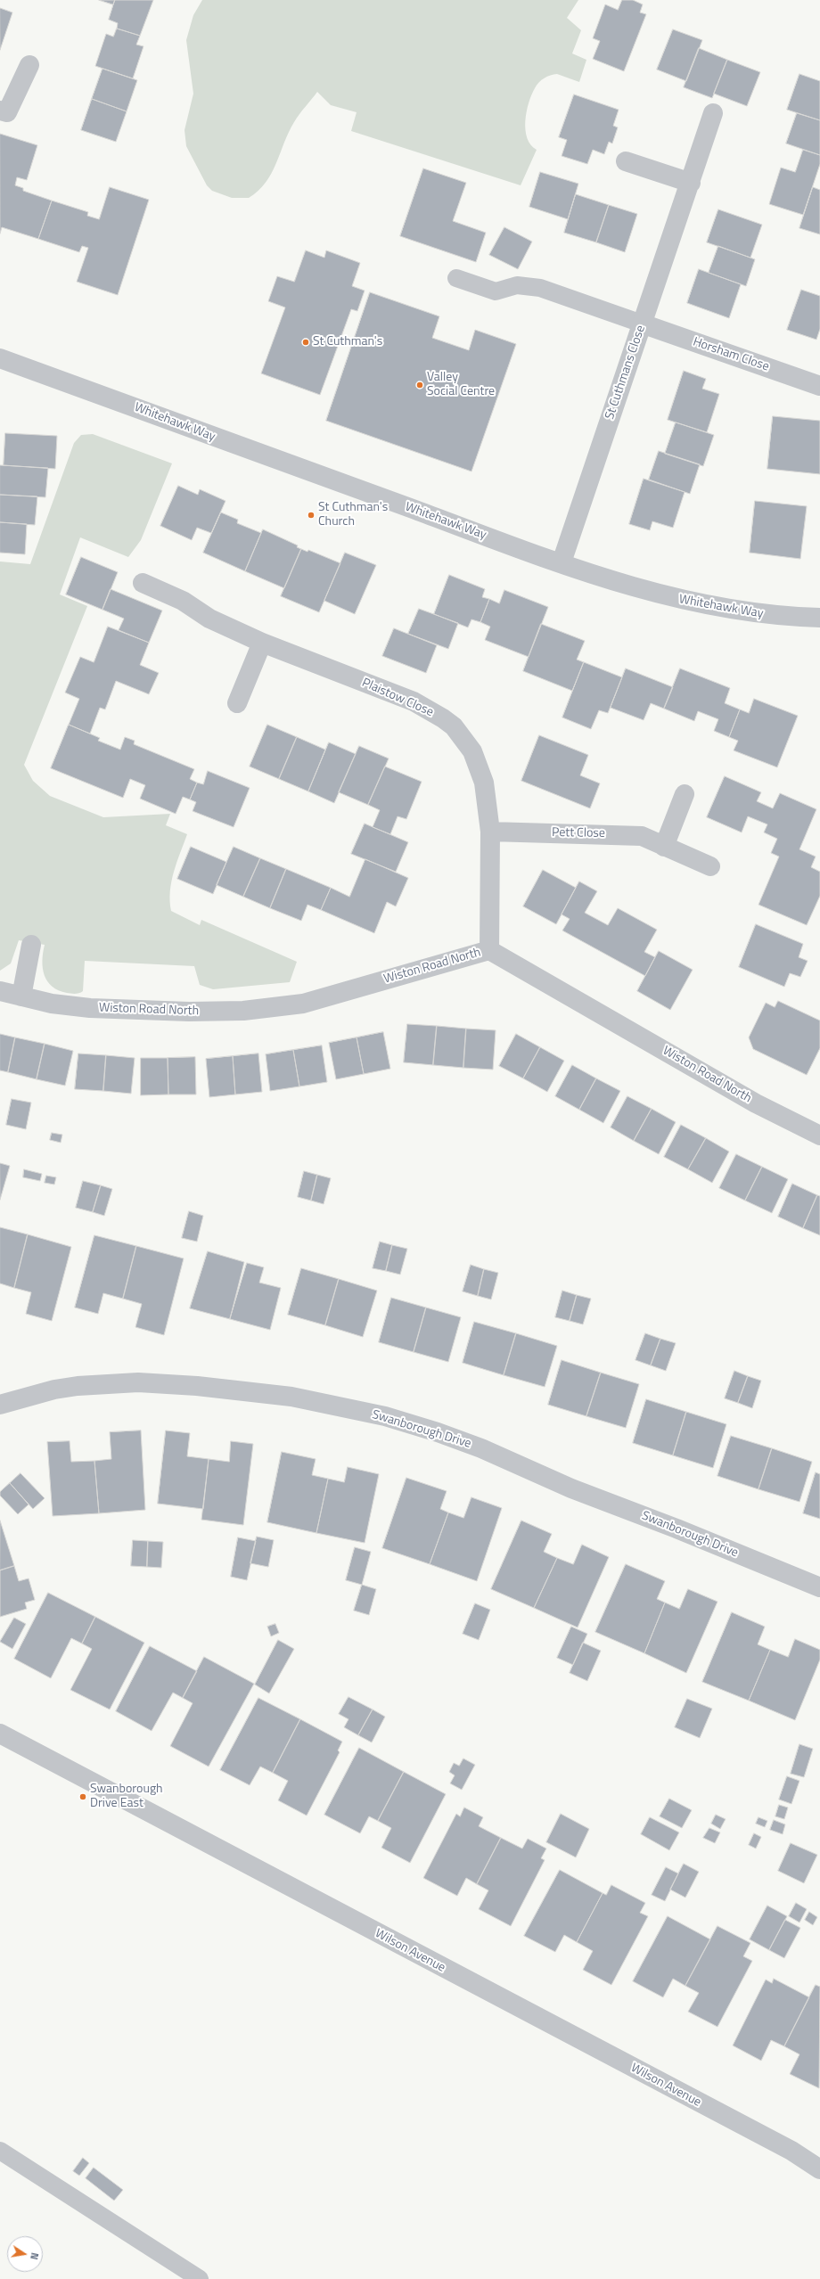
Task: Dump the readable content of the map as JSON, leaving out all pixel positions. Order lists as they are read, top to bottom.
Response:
{
  "streets": {
    "street": [
      "Horsham Close",
      "St Cuthmans Close",
      "Whitehawk Way",
      "Plaistow Close",
      "Pett Close",
      "Wiston Road North",
      "Swanborough Drive",
      "Wilson Avenue"
    ]
  },
  "crossings": [
    ["Horsham Close", "St Cuthmans Close"],
    ["St Cuthmans Close", "Whitehawk Way"],
    ["Plaistow Close", "Pett Close"],
    ["Plaistow Close", "Wiston Road North"]
  ],
  "places": [
    "St Cuthman's",
    "Valley Social Centre",
    "St Cuthman's Church",
    "Swanborough Drive East"
  ],
  "north": "right"
}
